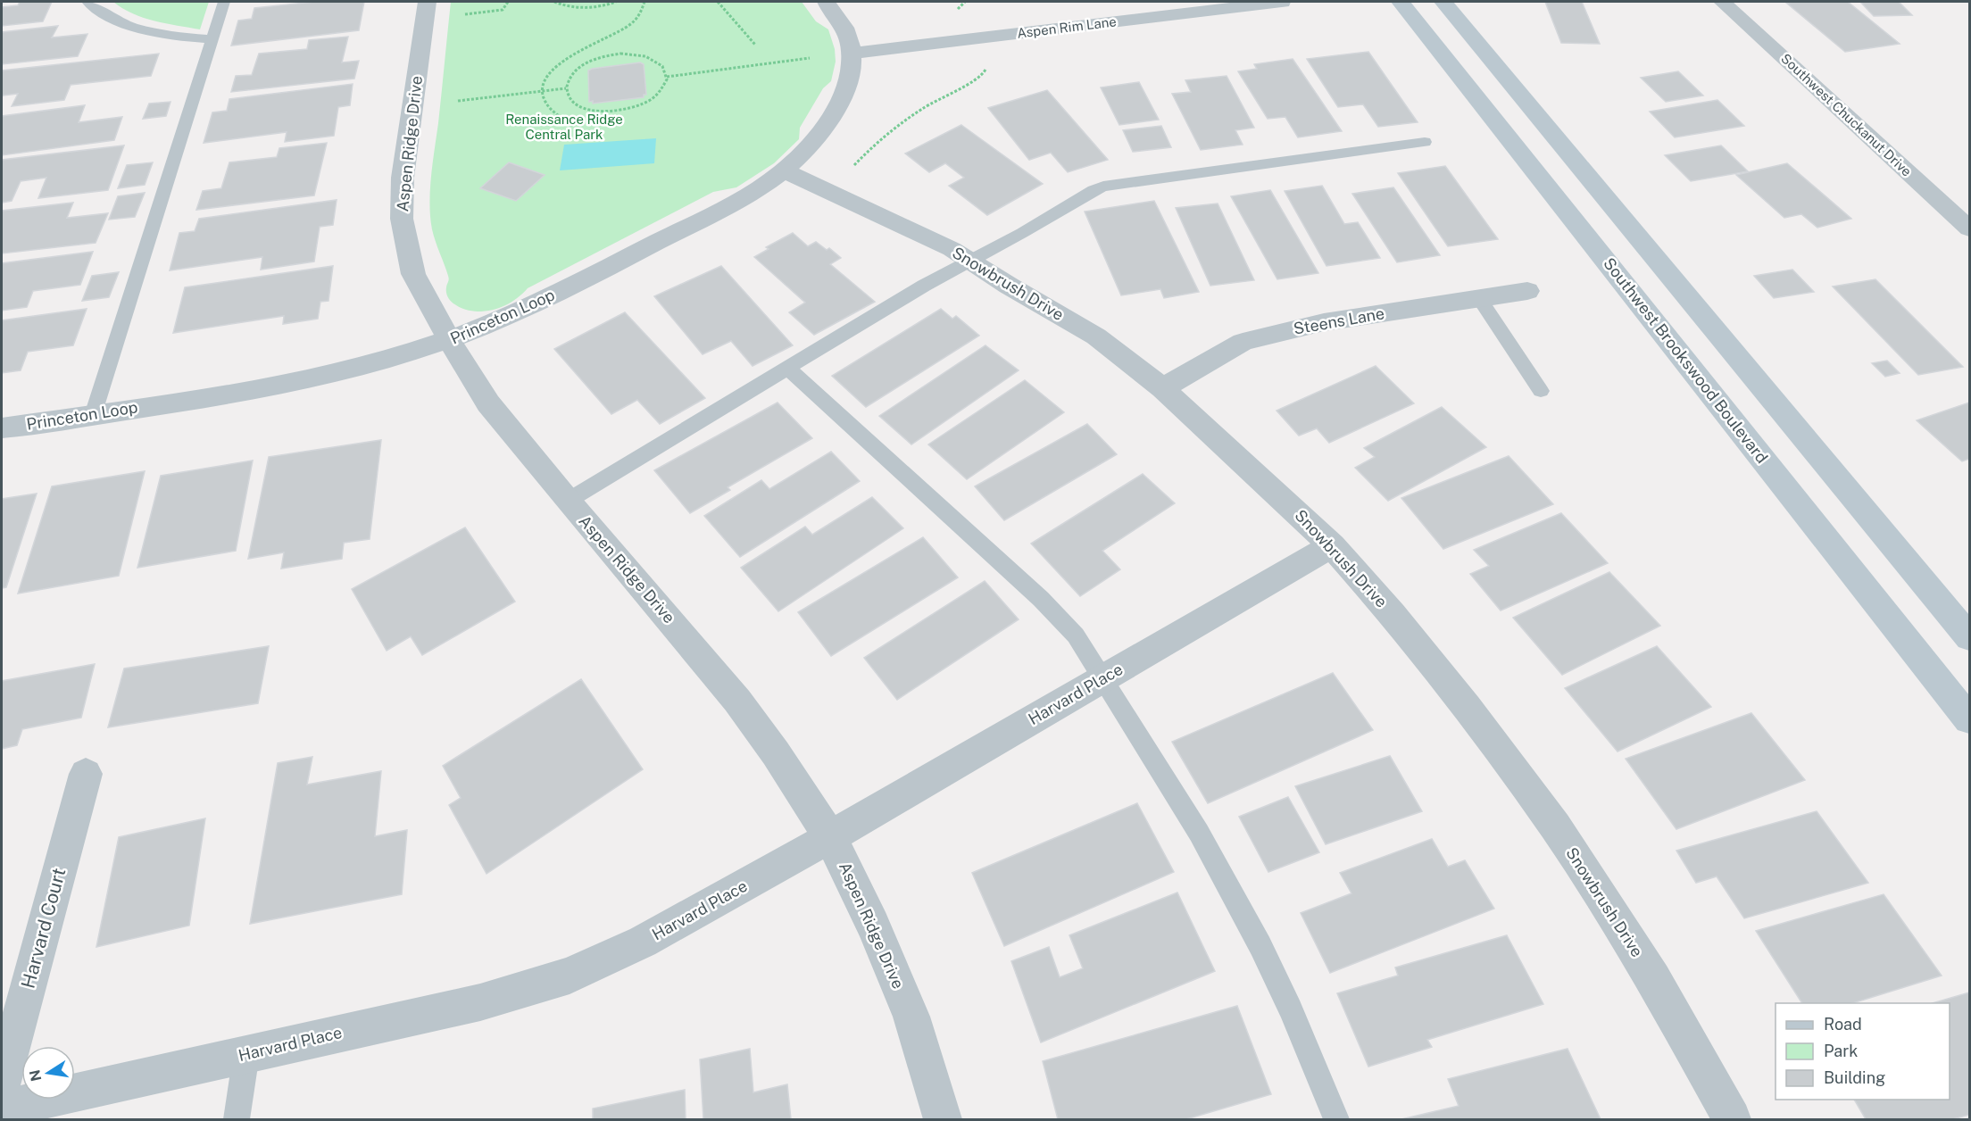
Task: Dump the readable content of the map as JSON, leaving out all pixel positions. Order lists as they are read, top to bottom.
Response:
{
  "streets": {
    "main road": ["Southwest Brookswood Boulevard"],
    "street": [
      "Aspen Rim Lane",
      "Southwest Chuckanut Drive",
      "Aspen Ridge Drive",
      "Snowbrush Drive",
      "Princeton Loop",
      "Steens Lane",
      "Harvard Place",
      "Harvard Court"
    ]
  },
  "crossings": [
    ["Aspen Rim Lane", "Princeton Loop"],
    ["Aspen Ridge Drive", "Princeton Loop"],
    ["Aspen Ridge Drive", "Harvard Place"],
    ["Snowbrush Drive", "Princeton Loop"],
    ["Snowbrush Drive", "Steens Lane"],
    ["Snowbrush Drive", "Harvard Place"]
  ],
  "parks": ["Renaissance Ridge Central Park"],
  "legend": ["Road", "Park", "Building"],
  "north": "left"
}
